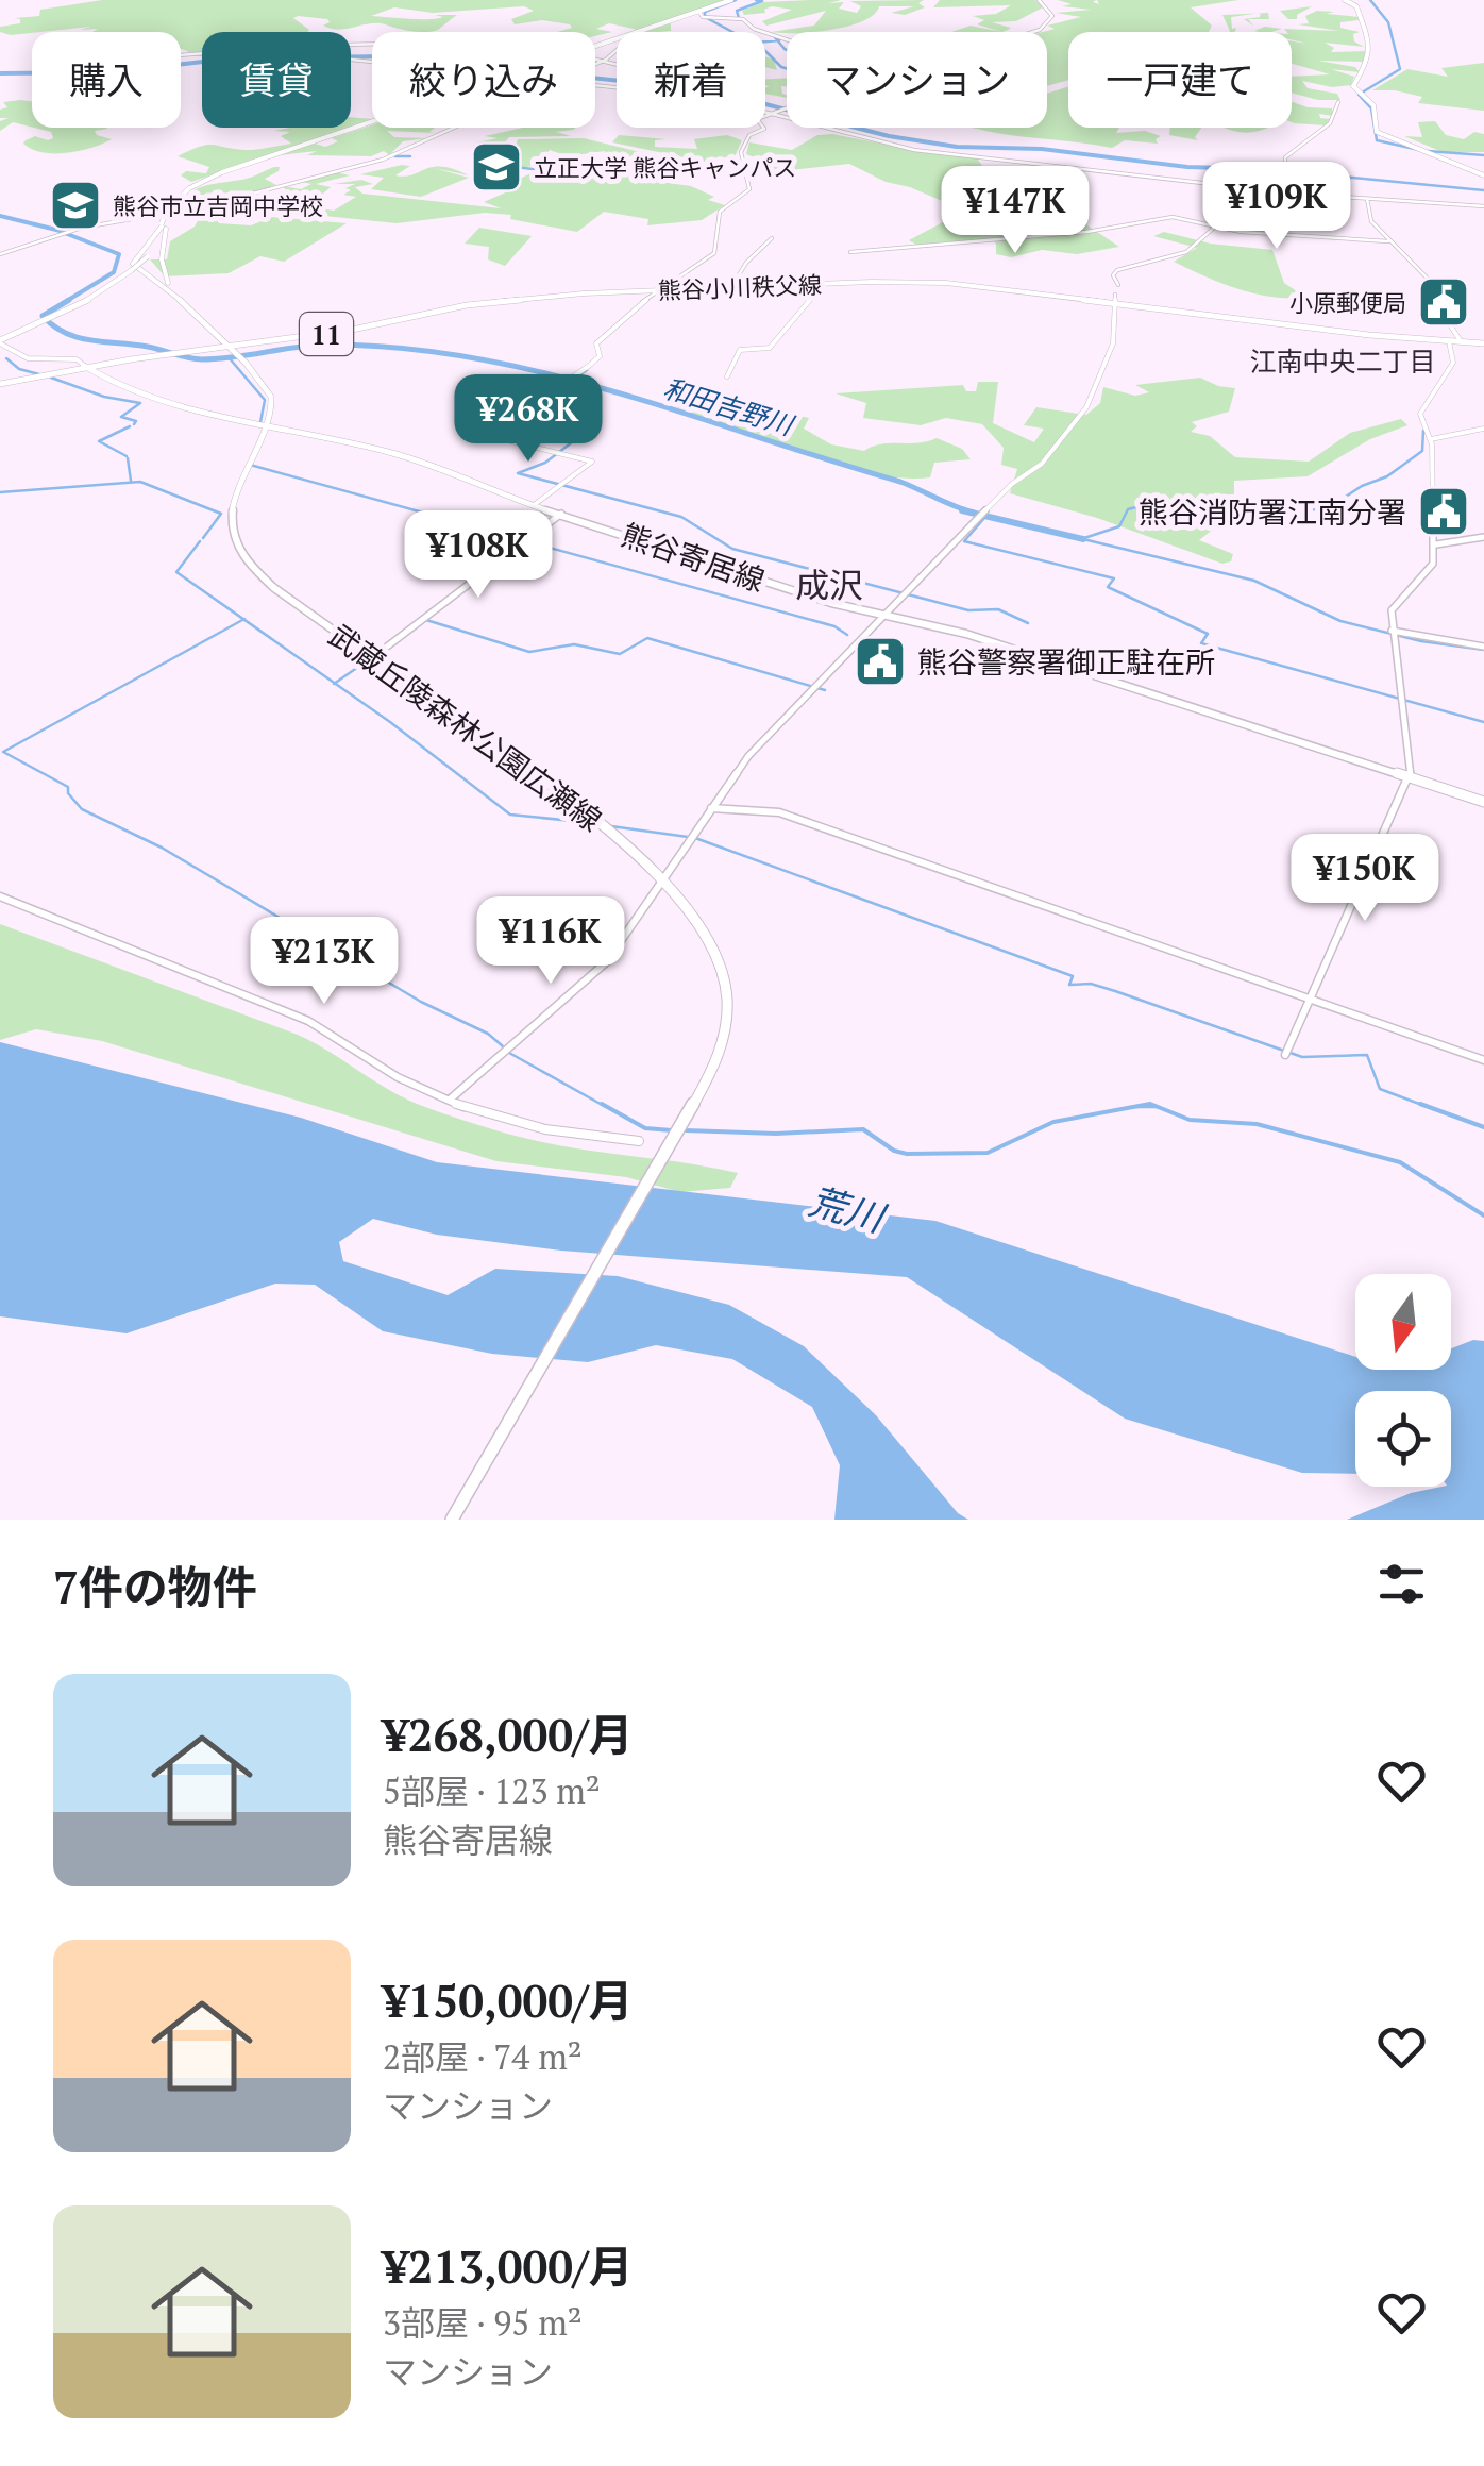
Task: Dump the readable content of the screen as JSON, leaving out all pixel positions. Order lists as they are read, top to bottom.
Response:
{
  "streets": {
    "main road": [
      "熊谷小川秩父線",
      "11",
      "熊谷寄居線",
      "武蔵丘陵森林公園広瀬線"
    ]
  },
  "crossings": [
    ["熊谷小川秩父線", "熊谷寄居線"],
    ["熊谷寄居線", "武蔵丘陵森林公園広瀬線"]
  ],
  "districts": ["江南中央二丁目", "成沢"],
  "water": ["和田吉野川", "荒川"],
  "places": {
    "school or university": ["立正大学 熊谷キャンパス", "熊谷市立吉岡中学校"],
    "public building": ["小原郵便局", "熊谷消防署江南分署", "熊谷警察署御正駐在所"]
  },
  "north": "bottom",
  "page": {
    "chip": [
      "購入",
      "賃貸",
      "絞り込み",
      "新着",
      "マンション",
      "一戸建て"
    ],
    "price": [
      "¥109K",
      "¥147K",
      "¥268K",
      "¥108K",
      "¥150K",
      "¥116K",
      "¥213K"
    ],
    "heading": "7件の物件",
    "list": [
      {
        "name": "¥268,000/月",
        "note": "5部屋 · 123 m² · 熊谷寄居線"
      },
      {
        "name": "¥150,000/月",
        "note": "2部屋 · 74 m² · マンション"
      },
      {
        "name": "¥213,000/月",
        "note": "3部屋 · 95 m² · マンション"
      }
    ]
  }
}
